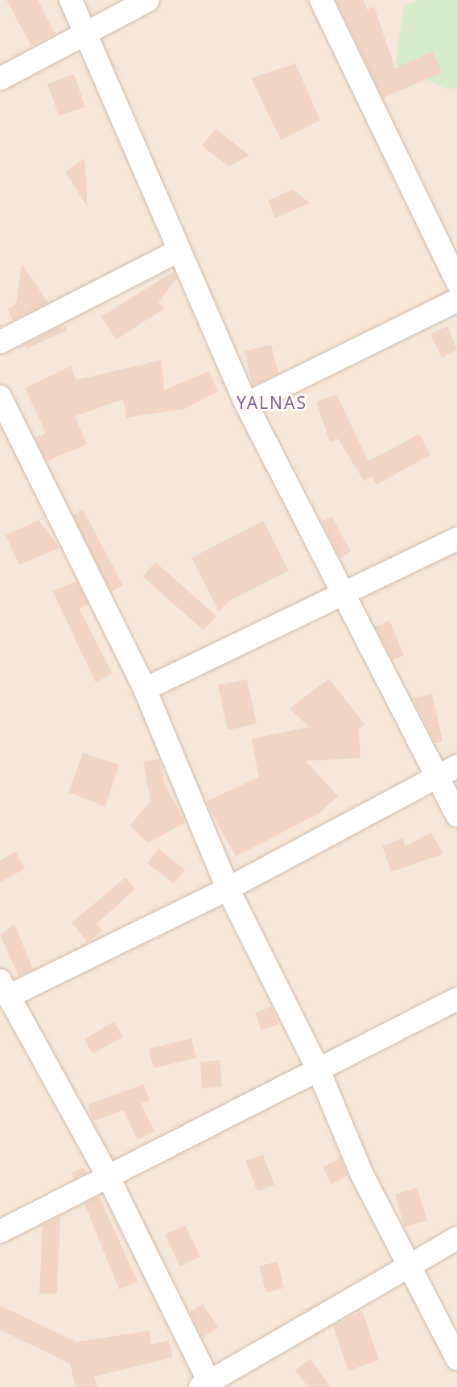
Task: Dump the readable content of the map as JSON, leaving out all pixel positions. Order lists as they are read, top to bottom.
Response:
{
  "districts": ["YALNAS"]
}
